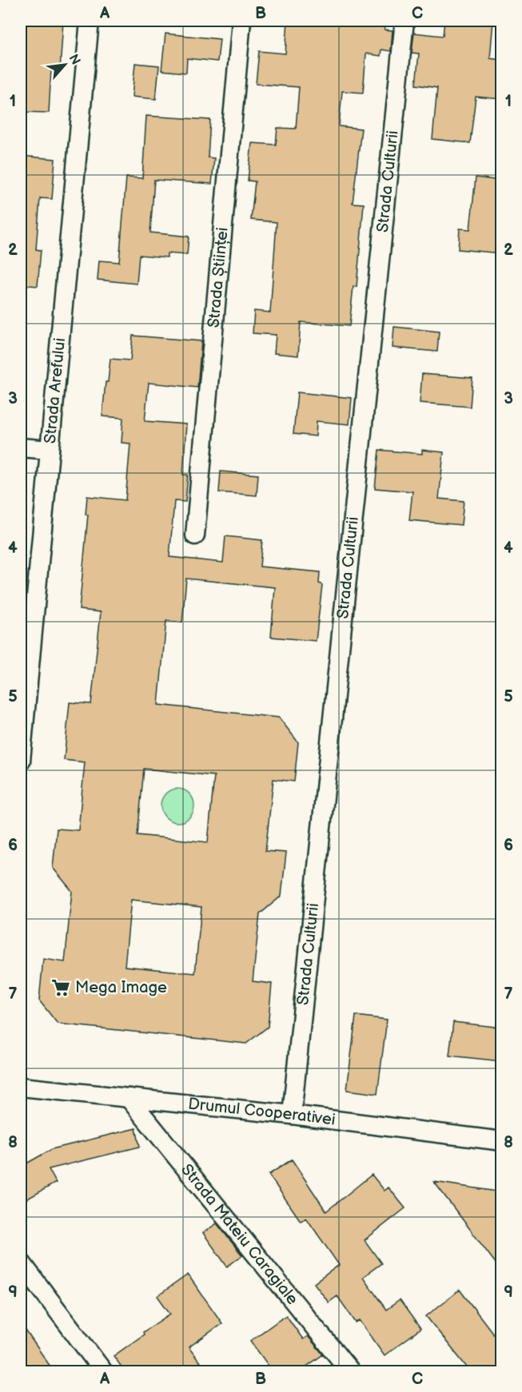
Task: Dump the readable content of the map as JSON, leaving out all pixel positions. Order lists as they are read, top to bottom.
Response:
{
  "streets": {
    "street": [
      "Strada Culturii",
      "Strada Științei",
      "Strada Arefului",
      "Drumul Cooperativei",
      "Strada Mateiu Caragiale"
    ]
  },
  "crossings": [
    ["Strada Culturii", "Drumul Cooperativei"],
    ["Drumul Cooperativei", "Strada Mateiu Caragiale"]
  ],
  "places": {
    "supermarket": ["Mega Image"]
  },
  "north": "top right",
  "grid": {
    "columns": ["A", "B", "C"],
    "rows": [
      "1",
      "2",
      "3",
      "4",
      "5",
      "6",
      "7",
      "8",
      "9"
    ]
  }
}
